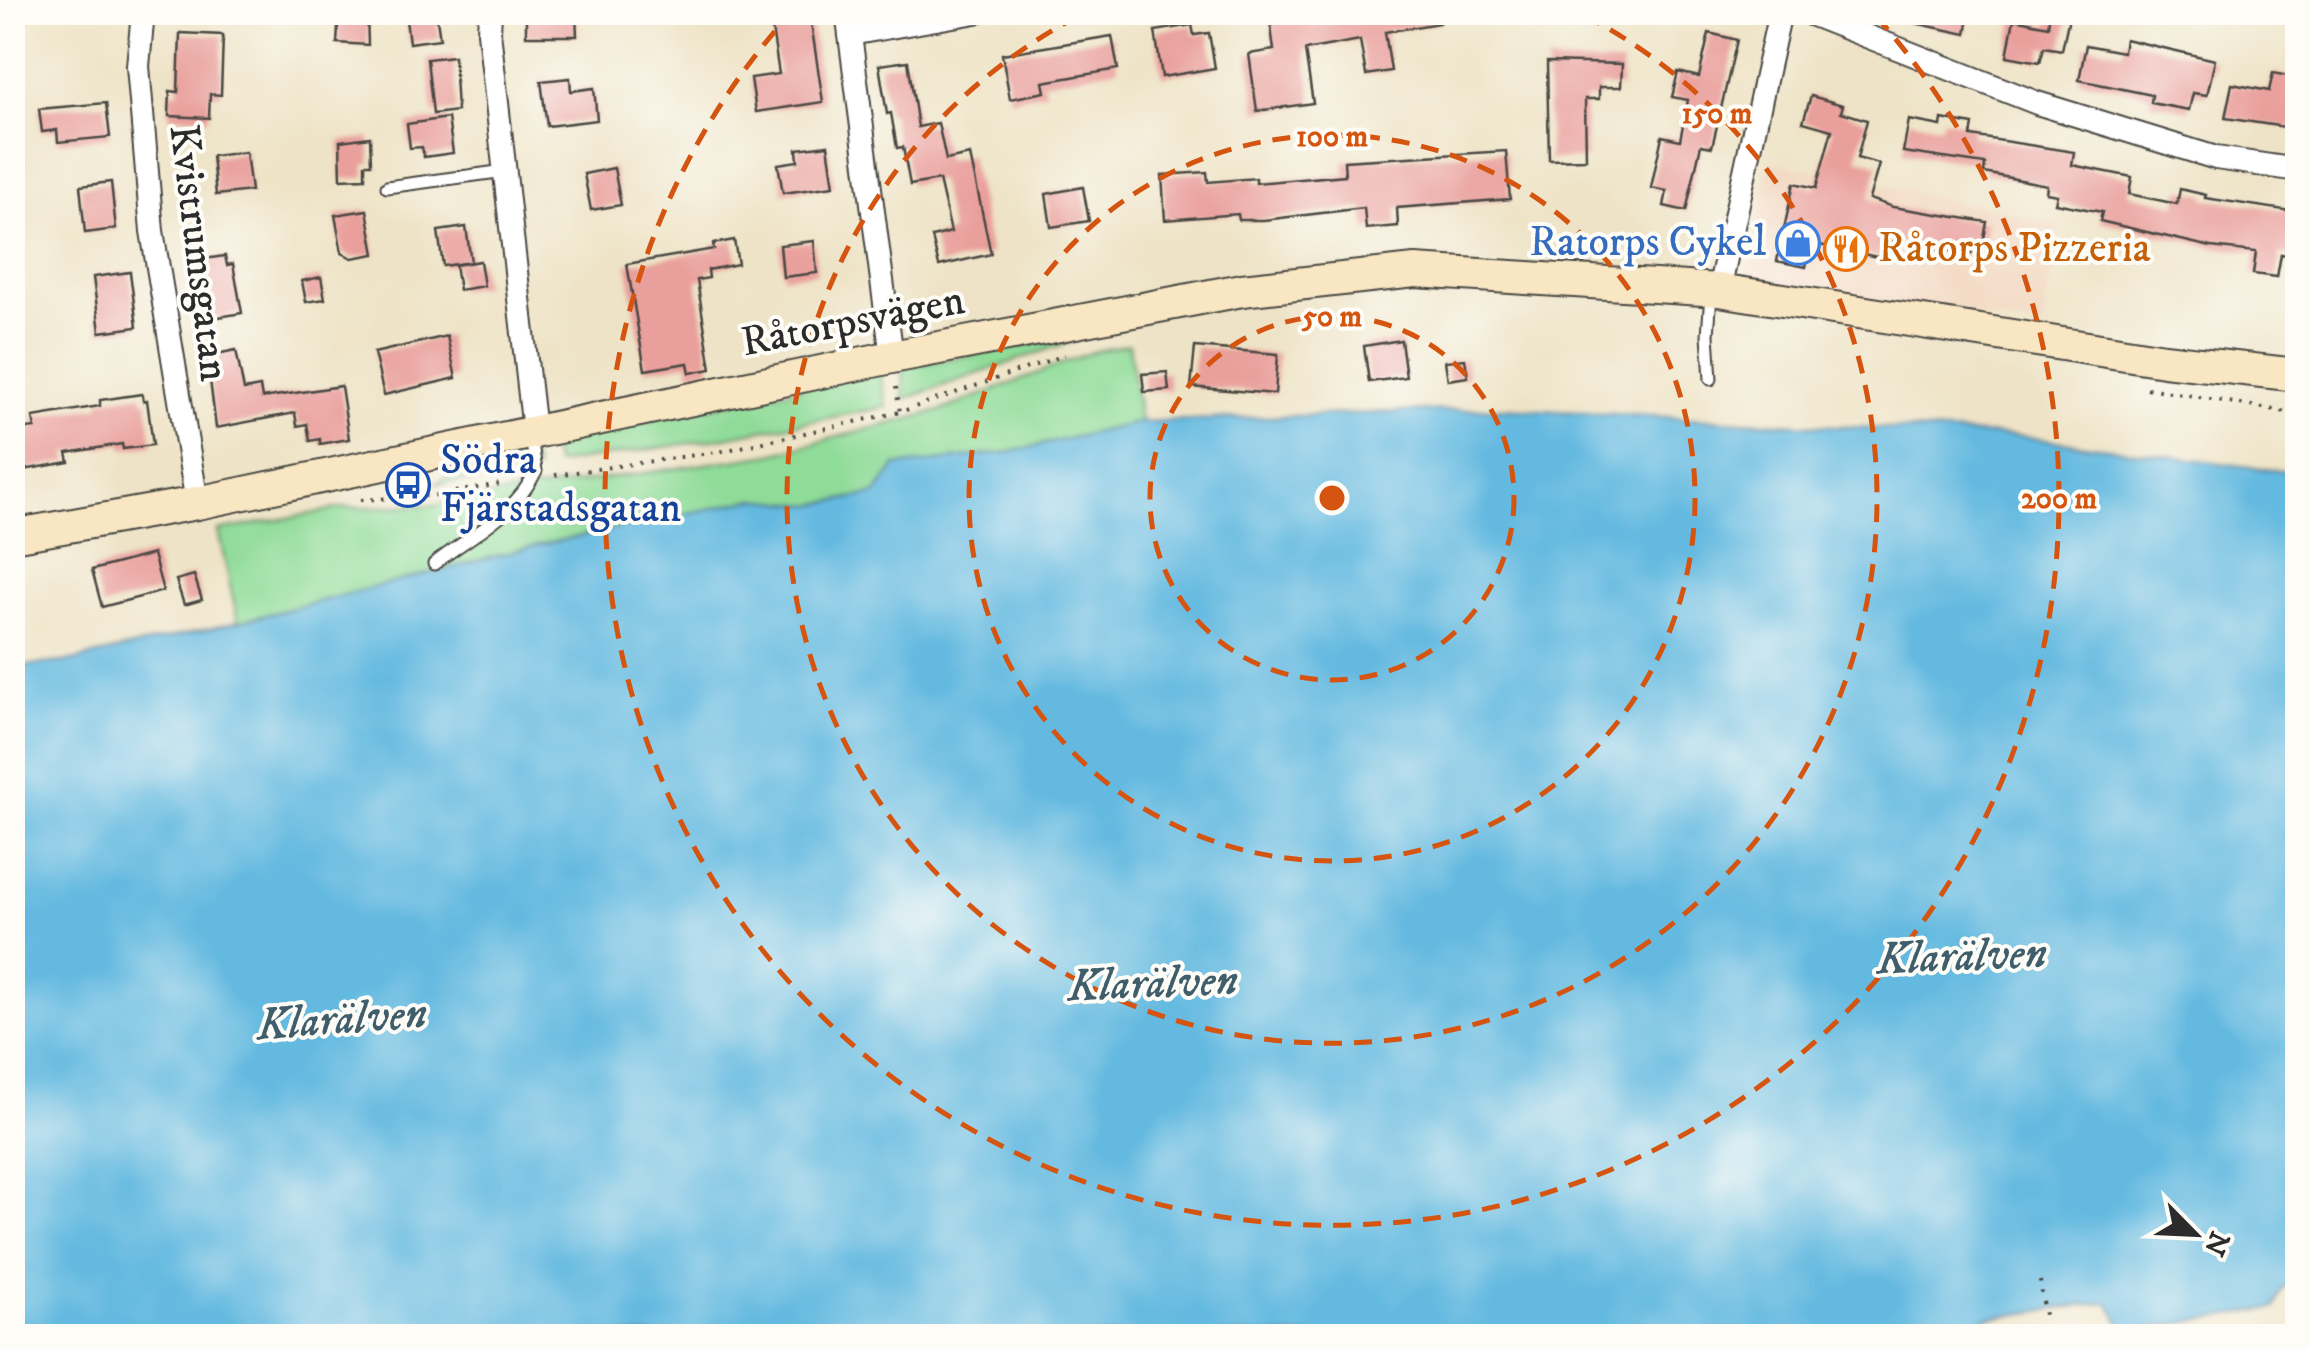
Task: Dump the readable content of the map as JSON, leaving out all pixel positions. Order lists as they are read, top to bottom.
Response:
{
  "streets": {
    "street": ["Kvistrumsgatan", "Råtorpsvägen"]
  },
  "crossings": [
    ["Kvistrumsgatan", "Råtorpsvägen"]
  ],
  "water": ["Klarälven"],
  "places": {
    "shop": ["Ratorps Cykel"],
    "restaurant": ["Råtorps Pizzeria"],
    "bus stop": ["Södra Fjärstadsgatan"]
  },
  "north": "bottom right",
  "rings": [
    "150 m",
    "100 m",
    "50 m",
    "200 m"
  ]
}
